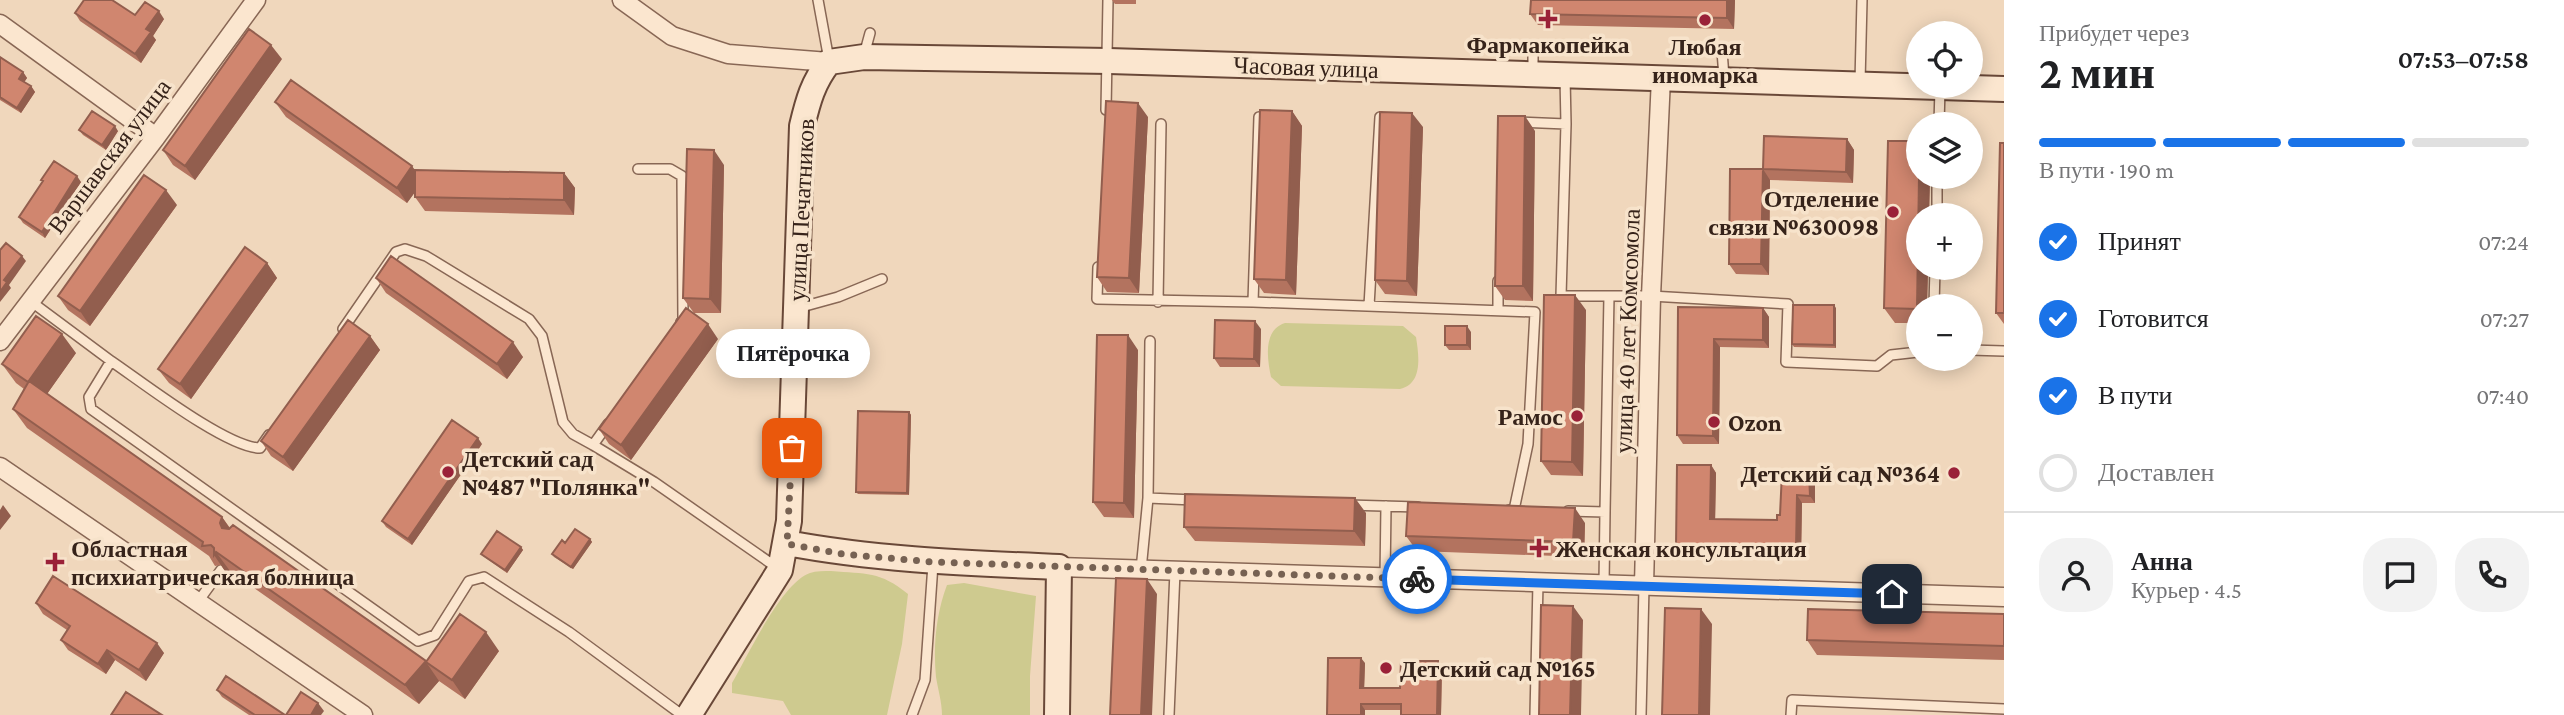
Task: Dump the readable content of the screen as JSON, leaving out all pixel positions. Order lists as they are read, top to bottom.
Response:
{
  "streets": {
    "main road": ["Часовая улица", "улица Печатников"],
    "street": ["Варшавская улица", "улица 40 лет Комсомола"]
  },
  "crossings": [
    ["Часовая улица", "улица Печатников"],
    ["Часовая улица", "улица 40 лет Комсомола"]
  ],
  "places": {
    "health": ["Фармакопейка", "Женская консультация", "Областная психиатрическая болница"],
    "other": [
      "Любая иномарка",
      "Отделение связи №630098",
      "Рамос",
      "Ozon",
      "Пятёрочка",
      "Детский сад №487 \"Полянка\"",
      "Детский сад №364",
      "Детский сад №165"
    ]
  },
  "page": {
    "heading": ["2 мин", "Прибудет через", "07:53–07:58"],
    "panel": ["Анна", "Курьер · 4.5"],
    "map_buttons": ["+", "−"],
    "bar": "В пути · 190 m",
    "list": [
      ["Принят", "07:24"],
      ["Готовится", "07:27"],
      ["В пути", "07:40"],
      "Доставлен"
    ],
    "bubble": "Пятёрочка"
  }
}
